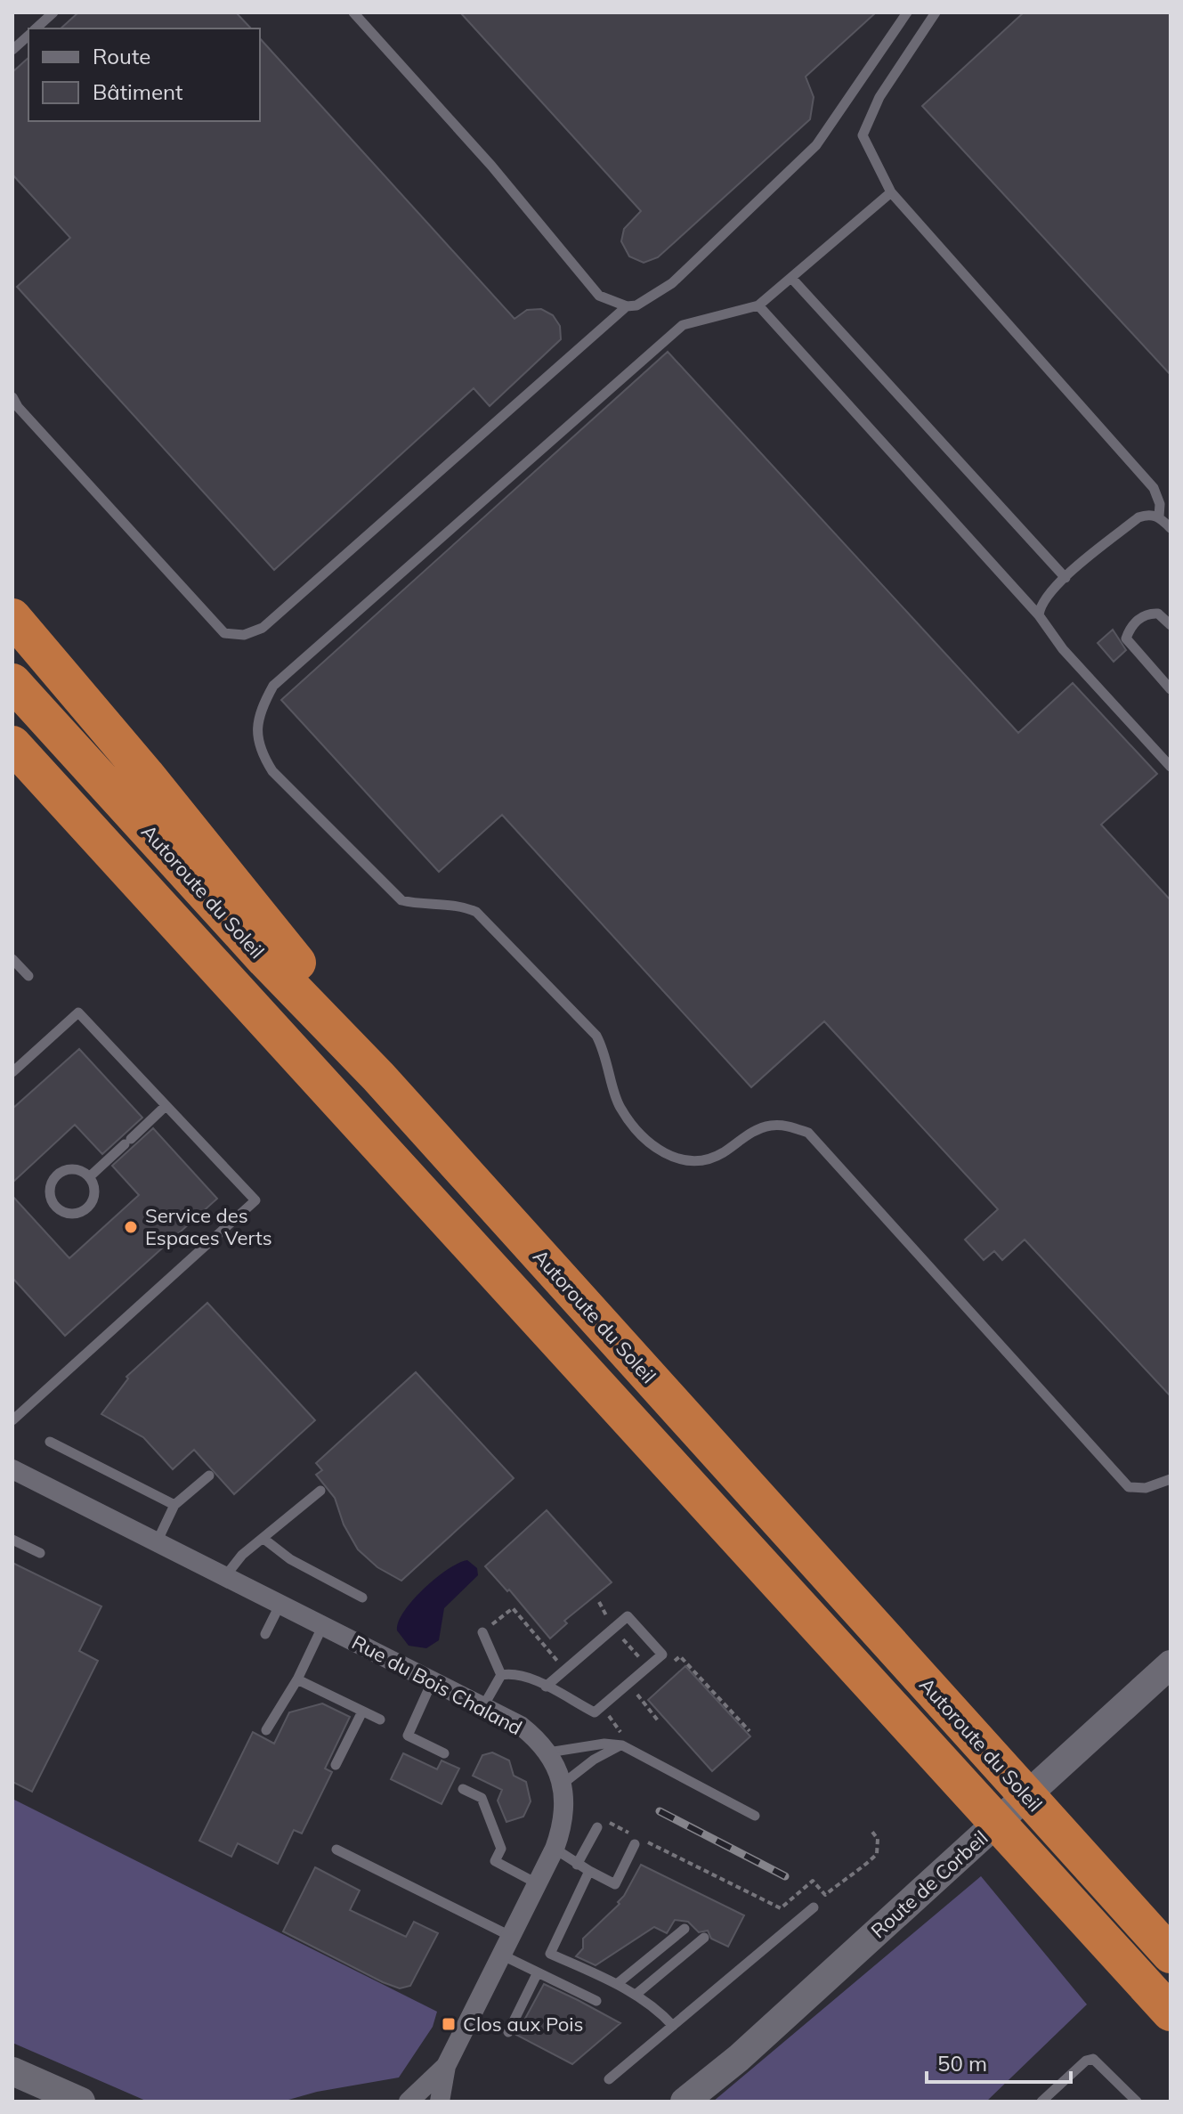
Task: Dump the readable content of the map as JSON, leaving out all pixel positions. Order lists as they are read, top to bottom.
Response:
{
  "streets": {
    "highway": ["Autoroute du Soleil"],
    "street": ["Rue du Bois Chaland", "Route de Corbeil"]
  },
  "places": {
    "other": ["Service des Espaces Verts"],
    "transit": ["Clos aux Pois"]
  },
  "legend": ["Route", "Bâtiment"],
  "scale_bar": "50 m"
}
